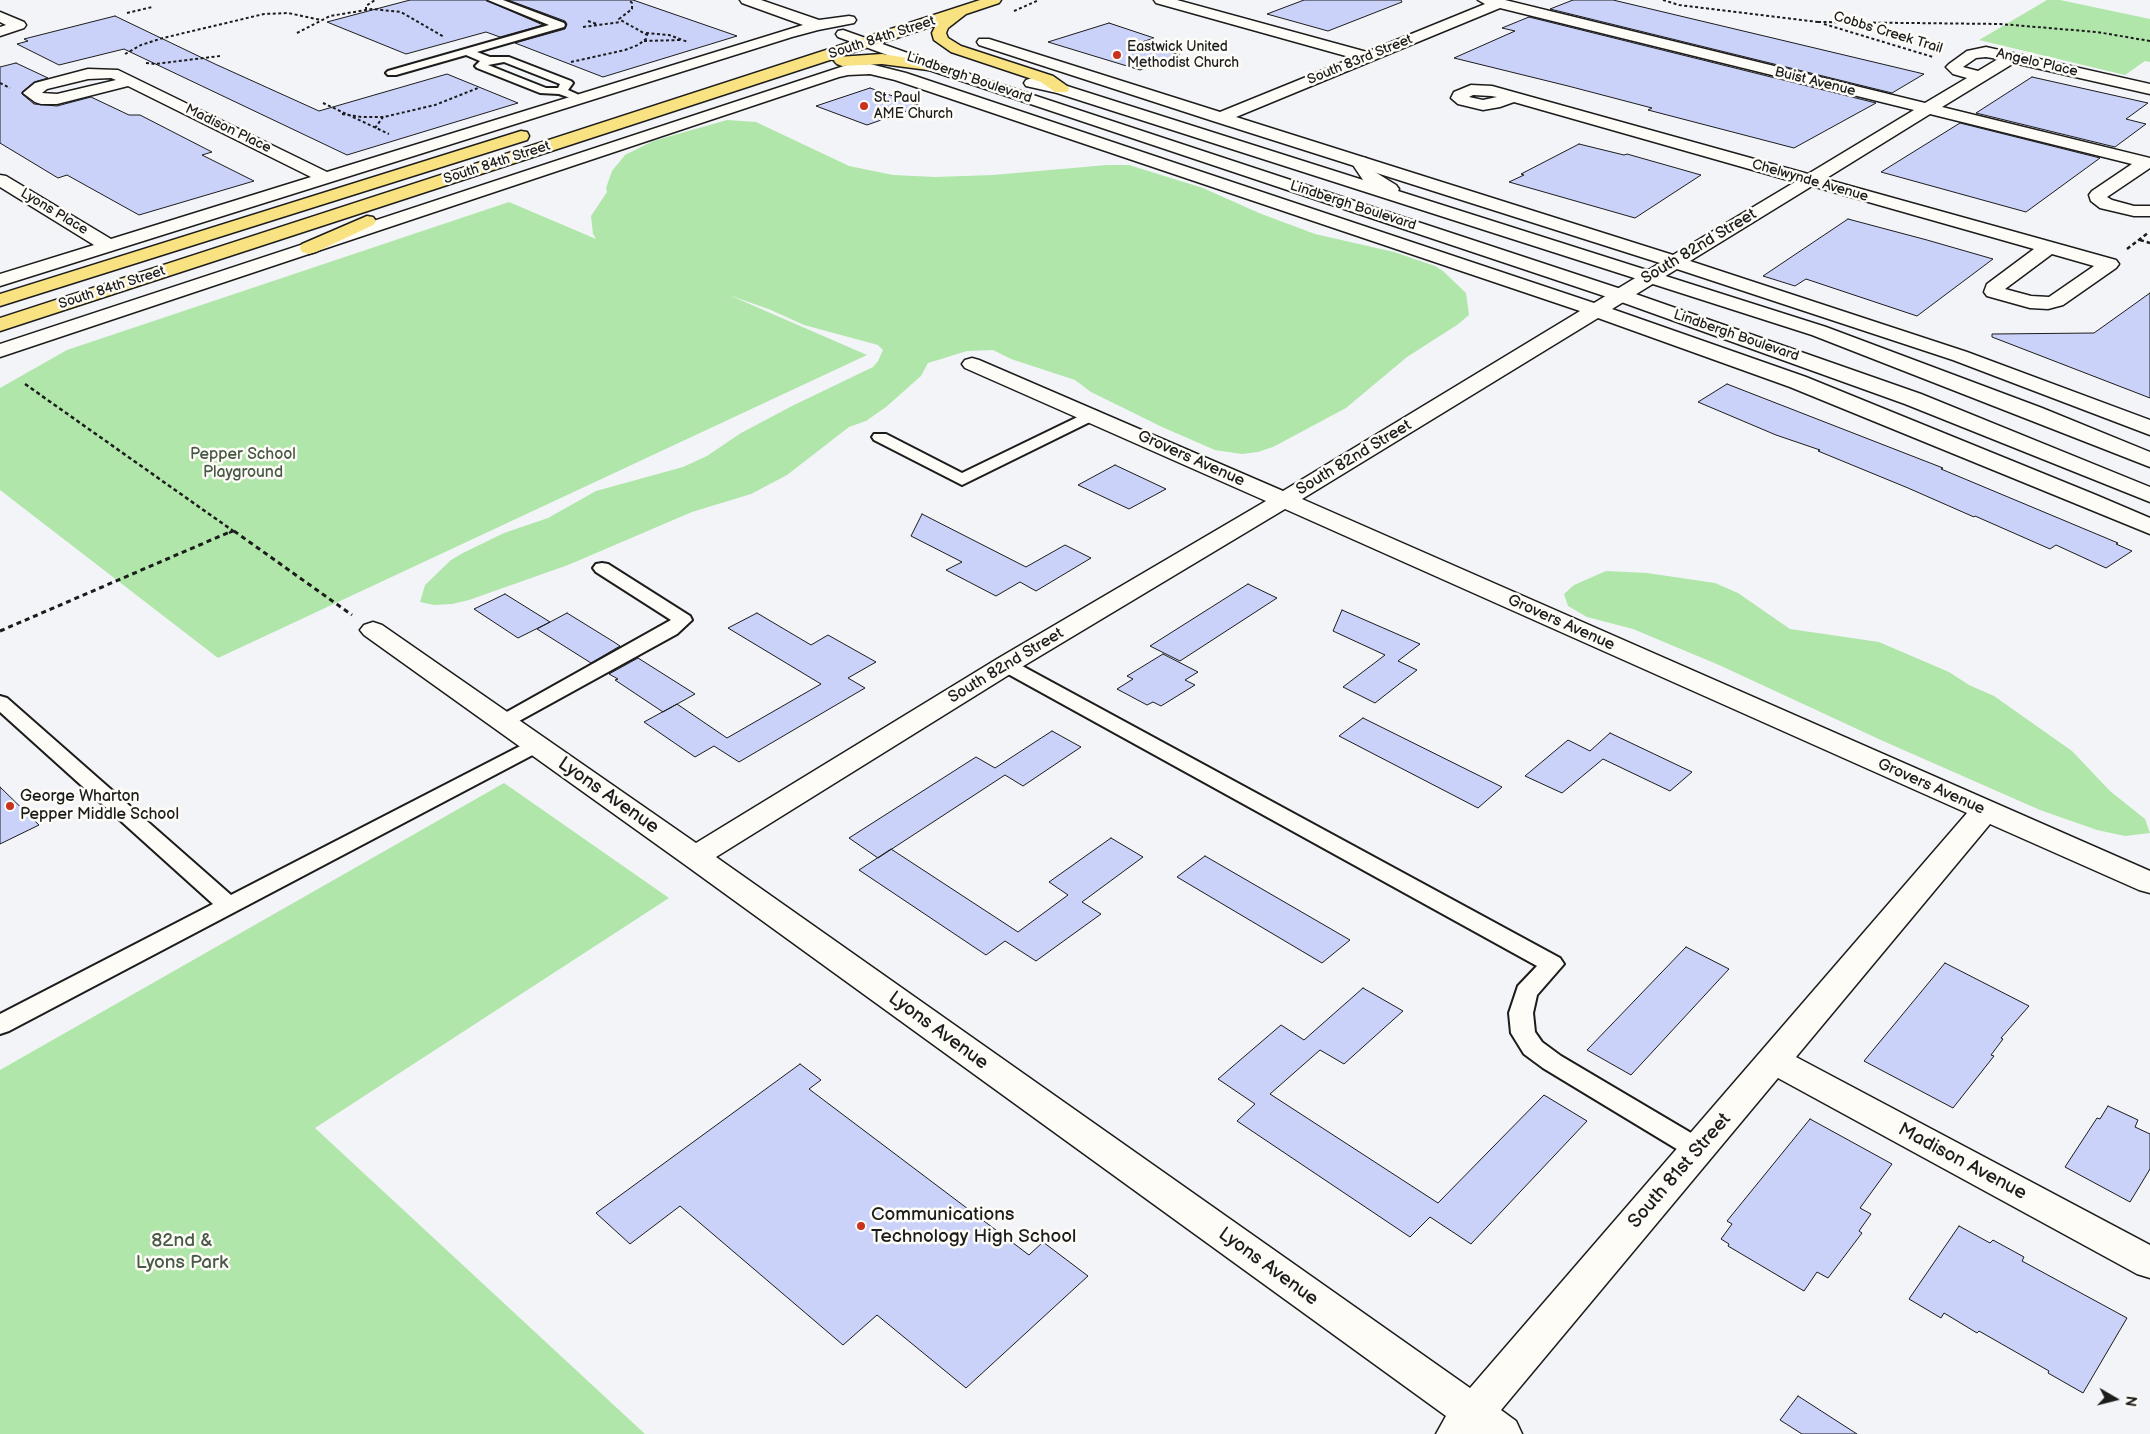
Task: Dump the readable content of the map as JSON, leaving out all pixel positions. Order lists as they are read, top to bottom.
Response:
{
  "streets": {
    "main road": ["South 84th Street"],
    "street": [
      "South 83rd Street",
      "Angelo Place",
      "Lindbergh Boulevard",
      "Buist Avenue",
      "Madison Place",
      "Chelwynde Avenue",
      "Lyons Place",
      "South 82nd Street",
      "Grovers Avenue",
      "Lyons Avenue",
      "Madison Avenue",
      "South 81st Street"
    ],
    "path": ["Cobbs Creek Trail"]
  },
  "crossings": [
    ["Cobbs Creek Trail", "Angelo Place"],
    ["South 84th Street", "Lindbergh Boulevard"],
    ["South 84th Street", "Madison Place"],
    ["South 84th Street", "Lyons Place"],
    ["South 83rd Street", "Lindbergh Boulevard"],
    ["South 83rd Street", "Buist Avenue"],
    ["Angelo Place", "South 82nd Street"],
    ["Lindbergh Boulevard", "South 82nd Street"],
    ["Buist Avenue", "South 82nd Street"],
    ["Chelwynde Avenue", "South 82nd Street"],
    ["South 82nd Street", "Grovers Avenue"],
    ["South 82nd Street", "Lyons Avenue"],
    ["Grovers Avenue", "South 81st Street"],
    ["Lyons Avenue", "South 81st Street"],
    ["Madison Avenue", "South 81st Street"]
  ],
  "parks": ["Pepper School Playground", "82nd & Lyons Park"],
  "places": [
    "Eastwick United Methodist Church",
    "St. Paul AME Church",
    "George Wharton Pepper Middle School",
    "Communications Technology High School"
  ],
  "north": "right"
}
